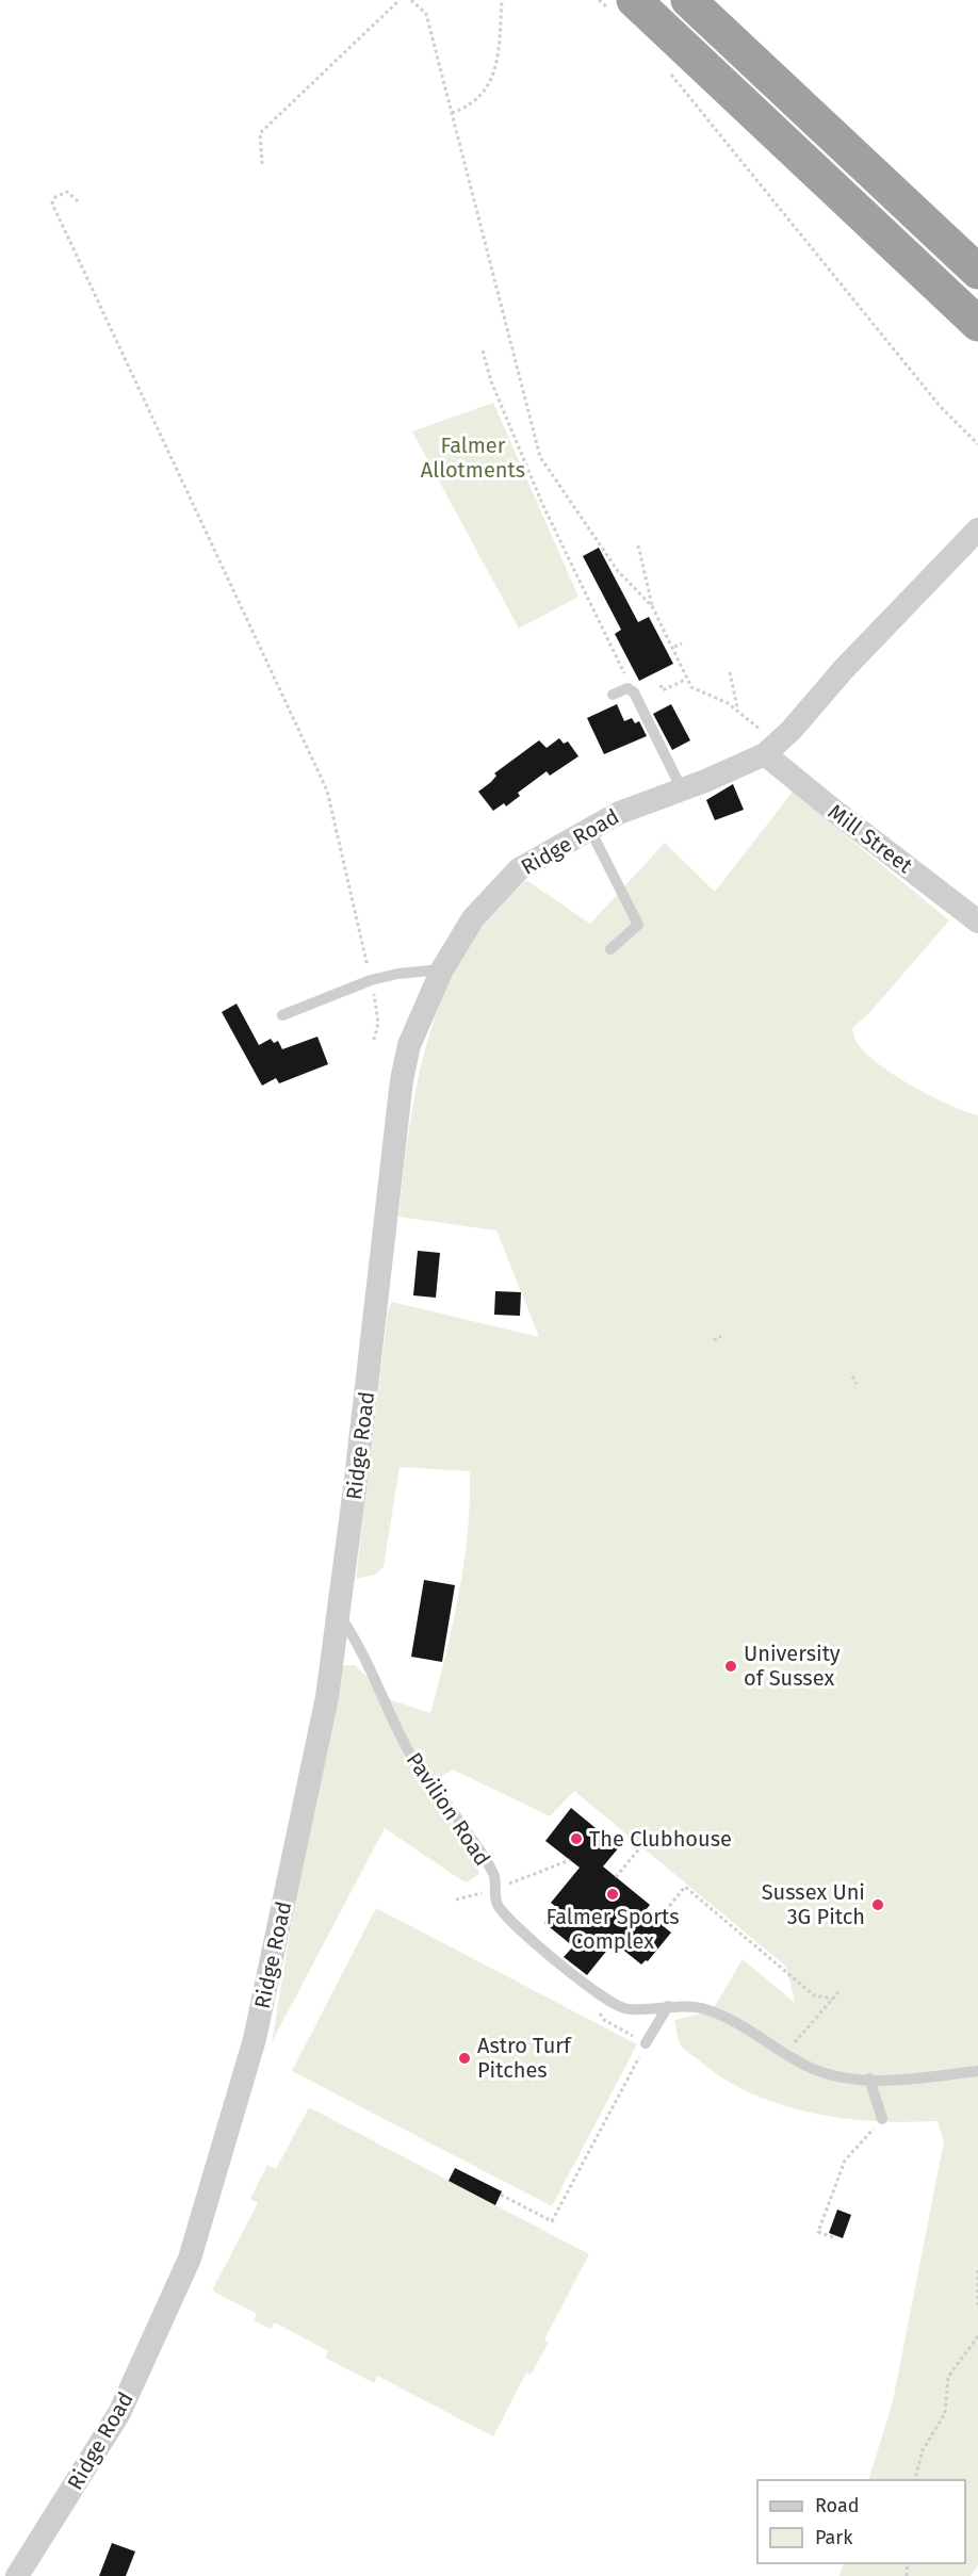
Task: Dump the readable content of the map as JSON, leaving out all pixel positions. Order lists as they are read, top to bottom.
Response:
{
  "streets": {
    "street": ["Mill Street", "Ridge Road"],
    "lane": ["Pavilion Road"]
  },
  "crossings": [
    ["Mill Street", "Ridge Road"],
    ["Ridge Road", "Pavilion Road"]
  ],
  "parks": ["Falmer Allotments"],
  "places": [
    "University of Sussex",
    "The Clubhouse",
    "Falmer Sports Complex",
    "Sussex Uni 3G Pitch",
    "Astro Turf Pitches"
  ],
  "legend": ["Road", "Park"]
}
